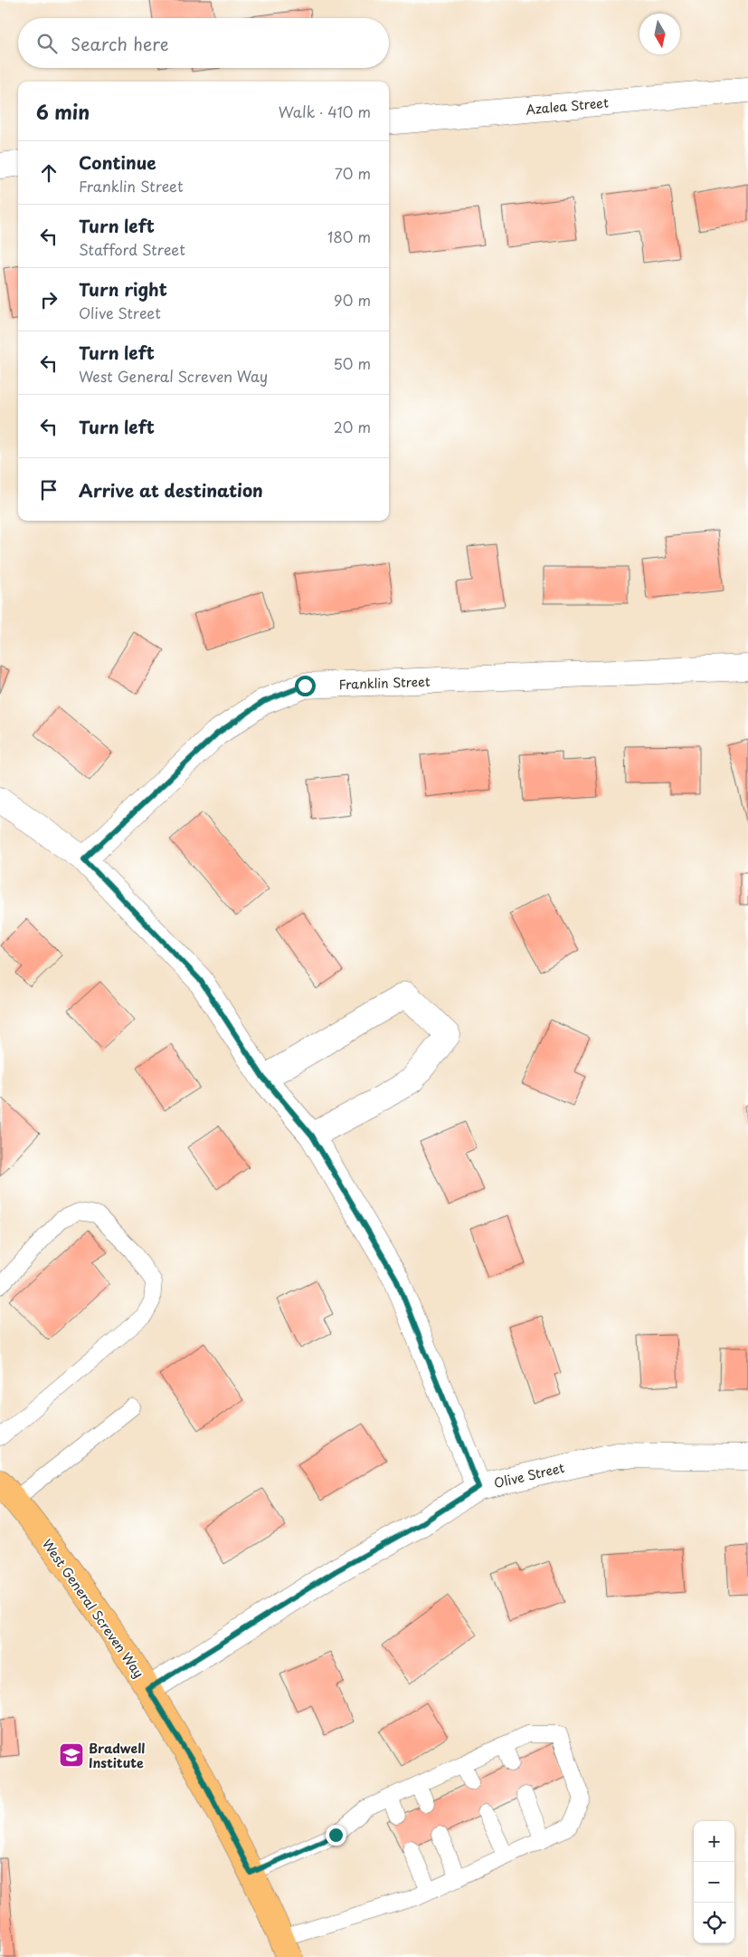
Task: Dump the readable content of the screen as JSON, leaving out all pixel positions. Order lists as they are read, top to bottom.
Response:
{
  "streets": {
    "main road": ["West General Screven Way"],
    "street": ["Azalea Street", "Franklin Street", "Olive Street"]
  },
  "crossings": [
    ["Olive Street", "West General Screven Way"]
  ],
  "places": {
    "school or university": ["Bradwell Institute"]
  },
  "north": "bottom",
  "page": {
    "search": "Search here",
    "heading": ["6 min", "Walk · 410 m"],
    "list": [
      ["Continue", "Franklin Street", "70 m"],
      ["Turn left", "Stafford Street", "180 m"],
      ["Turn right", "Olive Street", "90 m"],
      ["Turn left", "West General Screven Way", "50 m"],
      ["Turn left", "20 m"],
      "Arrive at destination"
    ],
    "map_buttons": ["+", "−"]
  }
}
